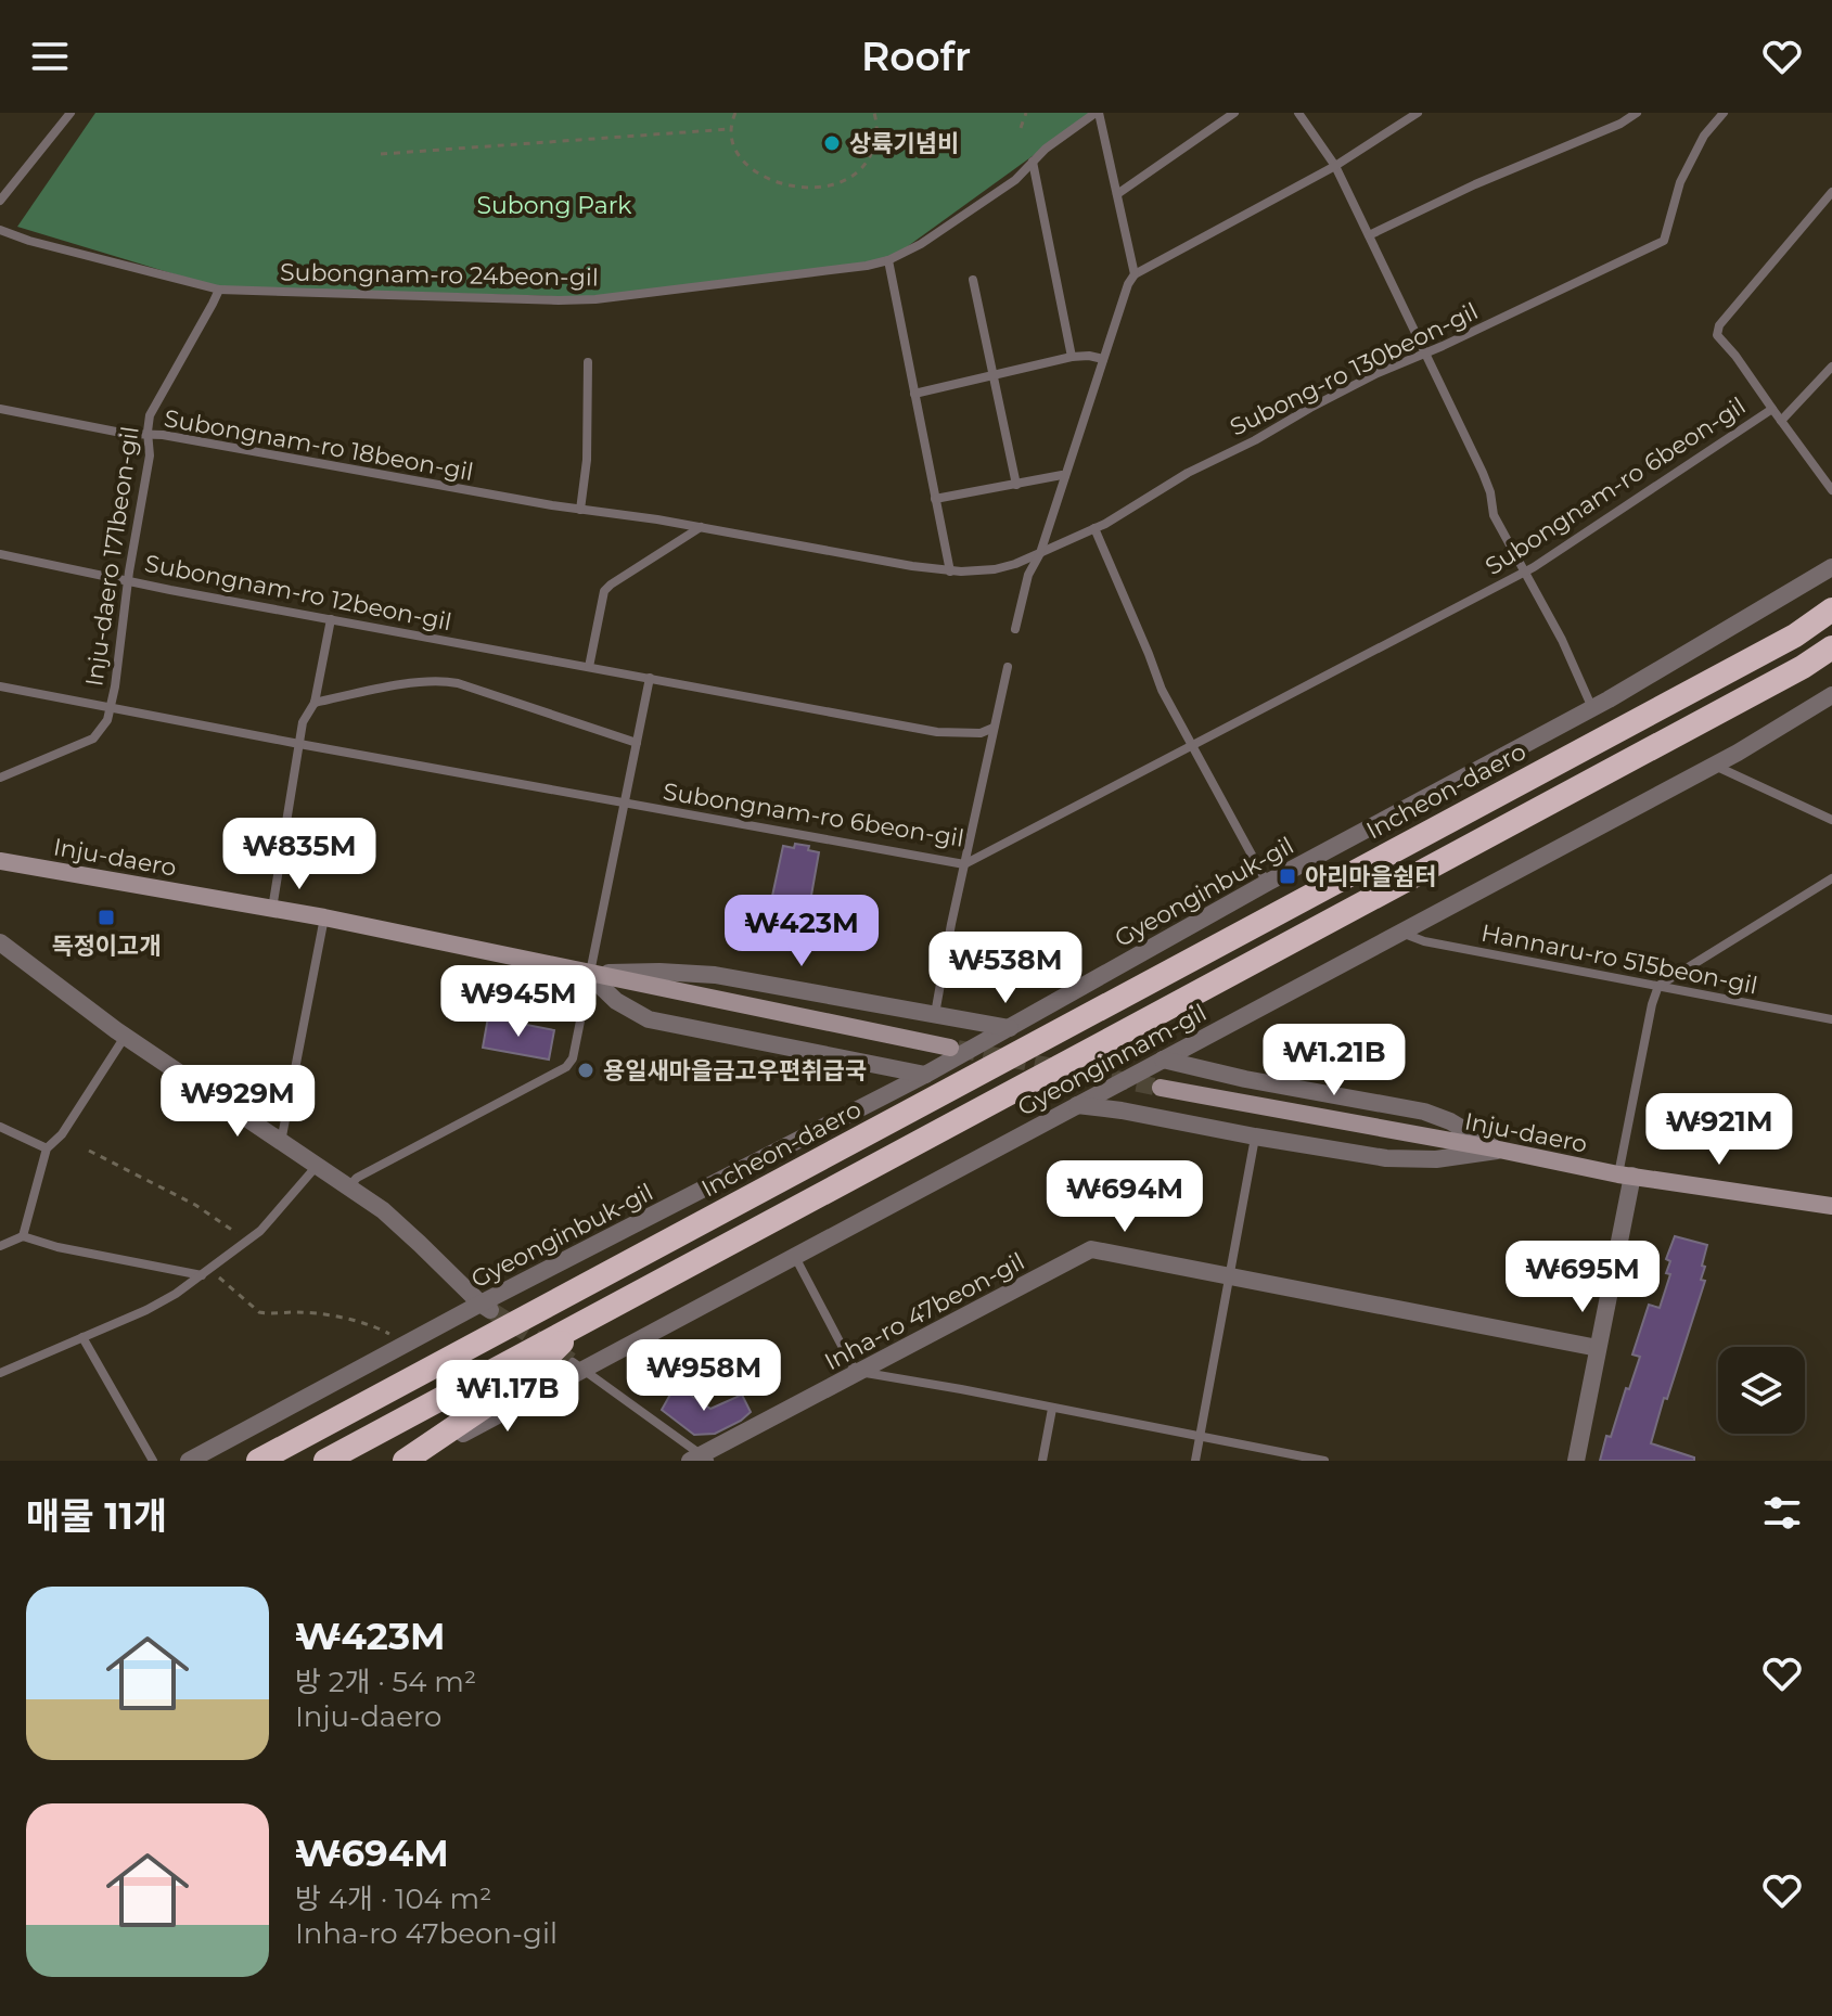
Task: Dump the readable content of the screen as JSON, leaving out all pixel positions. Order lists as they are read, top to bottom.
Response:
{
  "streets": {
    "highway": ["Incheon-daero"],
    "main road": ["Inju-daero"],
    "street": ["Gyeonginbuk-gil", "Gyeonginnam-gil", "Inha-ro 47beon-gil"],
    "lane": [
      "Subongnam-ro 24beon-gil",
      "Subong-ro 130beon-gil",
      "Subongnam-ro 18beon-gil",
      "Subongnam-ro 6beon-gil",
      "Inju-daero 171beon-gil",
      "Subongnam-ro 12beon-gil",
      "Hannaru-ro 515beon-gil"
    ]
  },
  "crossings": [
    ["Subongnam-ro 24beon-gil", "Inju-daero 171beon-gil"],
    ["Subong-ro 130beon-gil", "Subongnam-ro 18beon-gil"],
    ["Subongnam-ro 18beon-gil", "Inju-daero 171beon-gil"],
    ["Subongnam-ro 6beon-gil", "Inju-daero 171beon-gil"],
    ["Inju-daero 171beon-gil", "Subongnam-ro 12beon-gil"],
    ["Hannaru-ro 515beon-gil", "Gyeonginnam-gil"]
  ],
  "parks": ["Subong Park"],
  "places": {
    "other": ["상륙기념비", "용일새마을금고우편취급국"],
    "transit": ["아리마을쉼터", "독정이고개"]
  },
  "page": {
    "header": "Roofr",
    "price": [
      "₩835M",
      "₩423M",
      "₩538M",
      "₩945M",
      "₩1.21B",
      "₩929M",
      "₩921M",
      "₩694M",
      "₩695M",
      "₩958M",
      "₩1.17B"
    ],
    "heading": "매물 11개",
    "list": [
      {
        "name": "₩423M",
        "note": "방 2개 · 54 m² · Inju-daero"
      },
      {
        "name": "₩694M",
        "note": "방 4개 · 104 m² · Inha-ro 47beon-gil"
      }
    ]
  }
}
